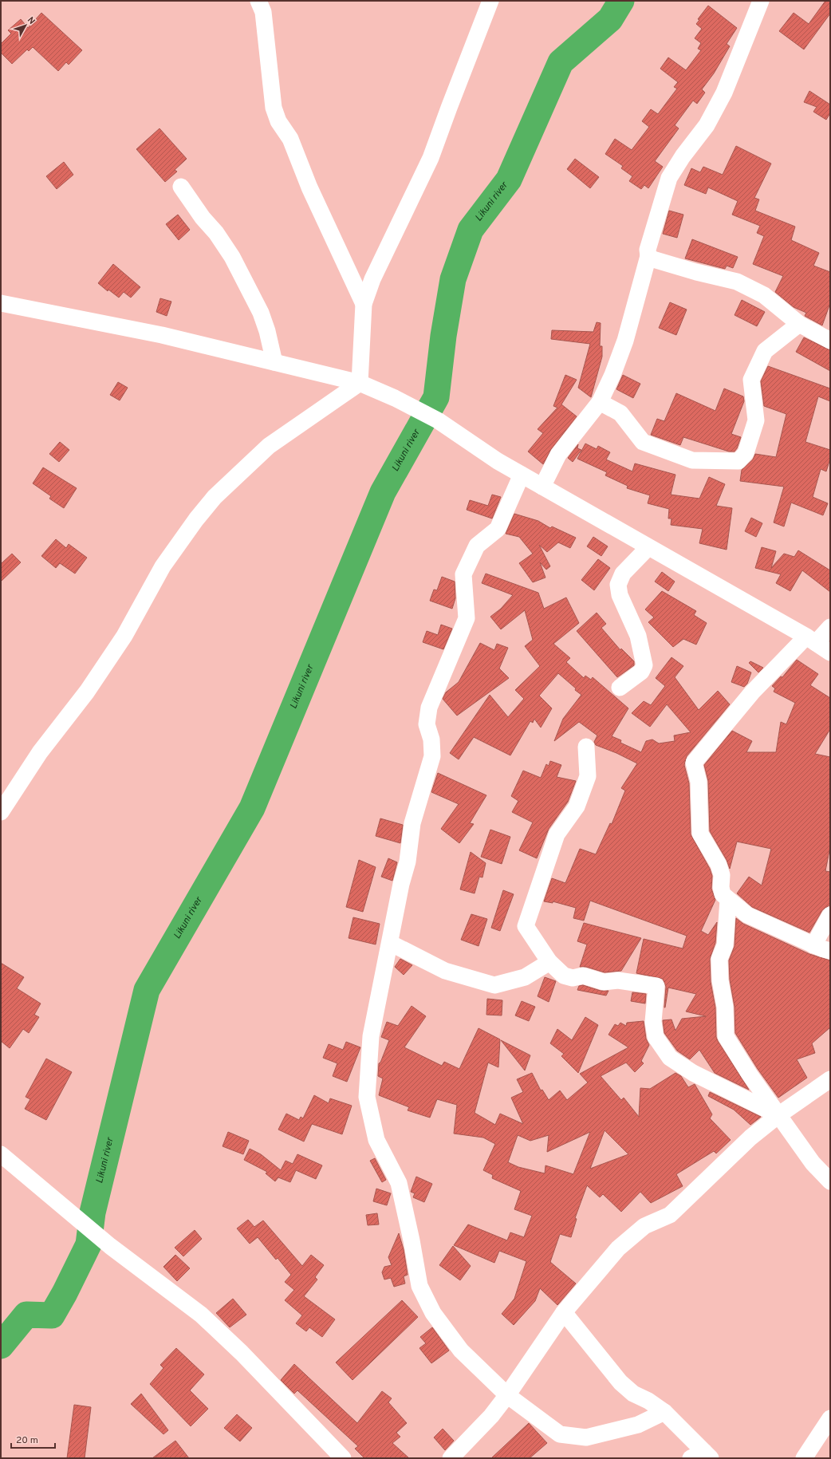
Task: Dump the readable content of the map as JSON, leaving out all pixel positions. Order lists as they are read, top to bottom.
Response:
{
  "water": ["Likuni river"],
  "scale_bar": "20 m",
  "north": "top right"
}
